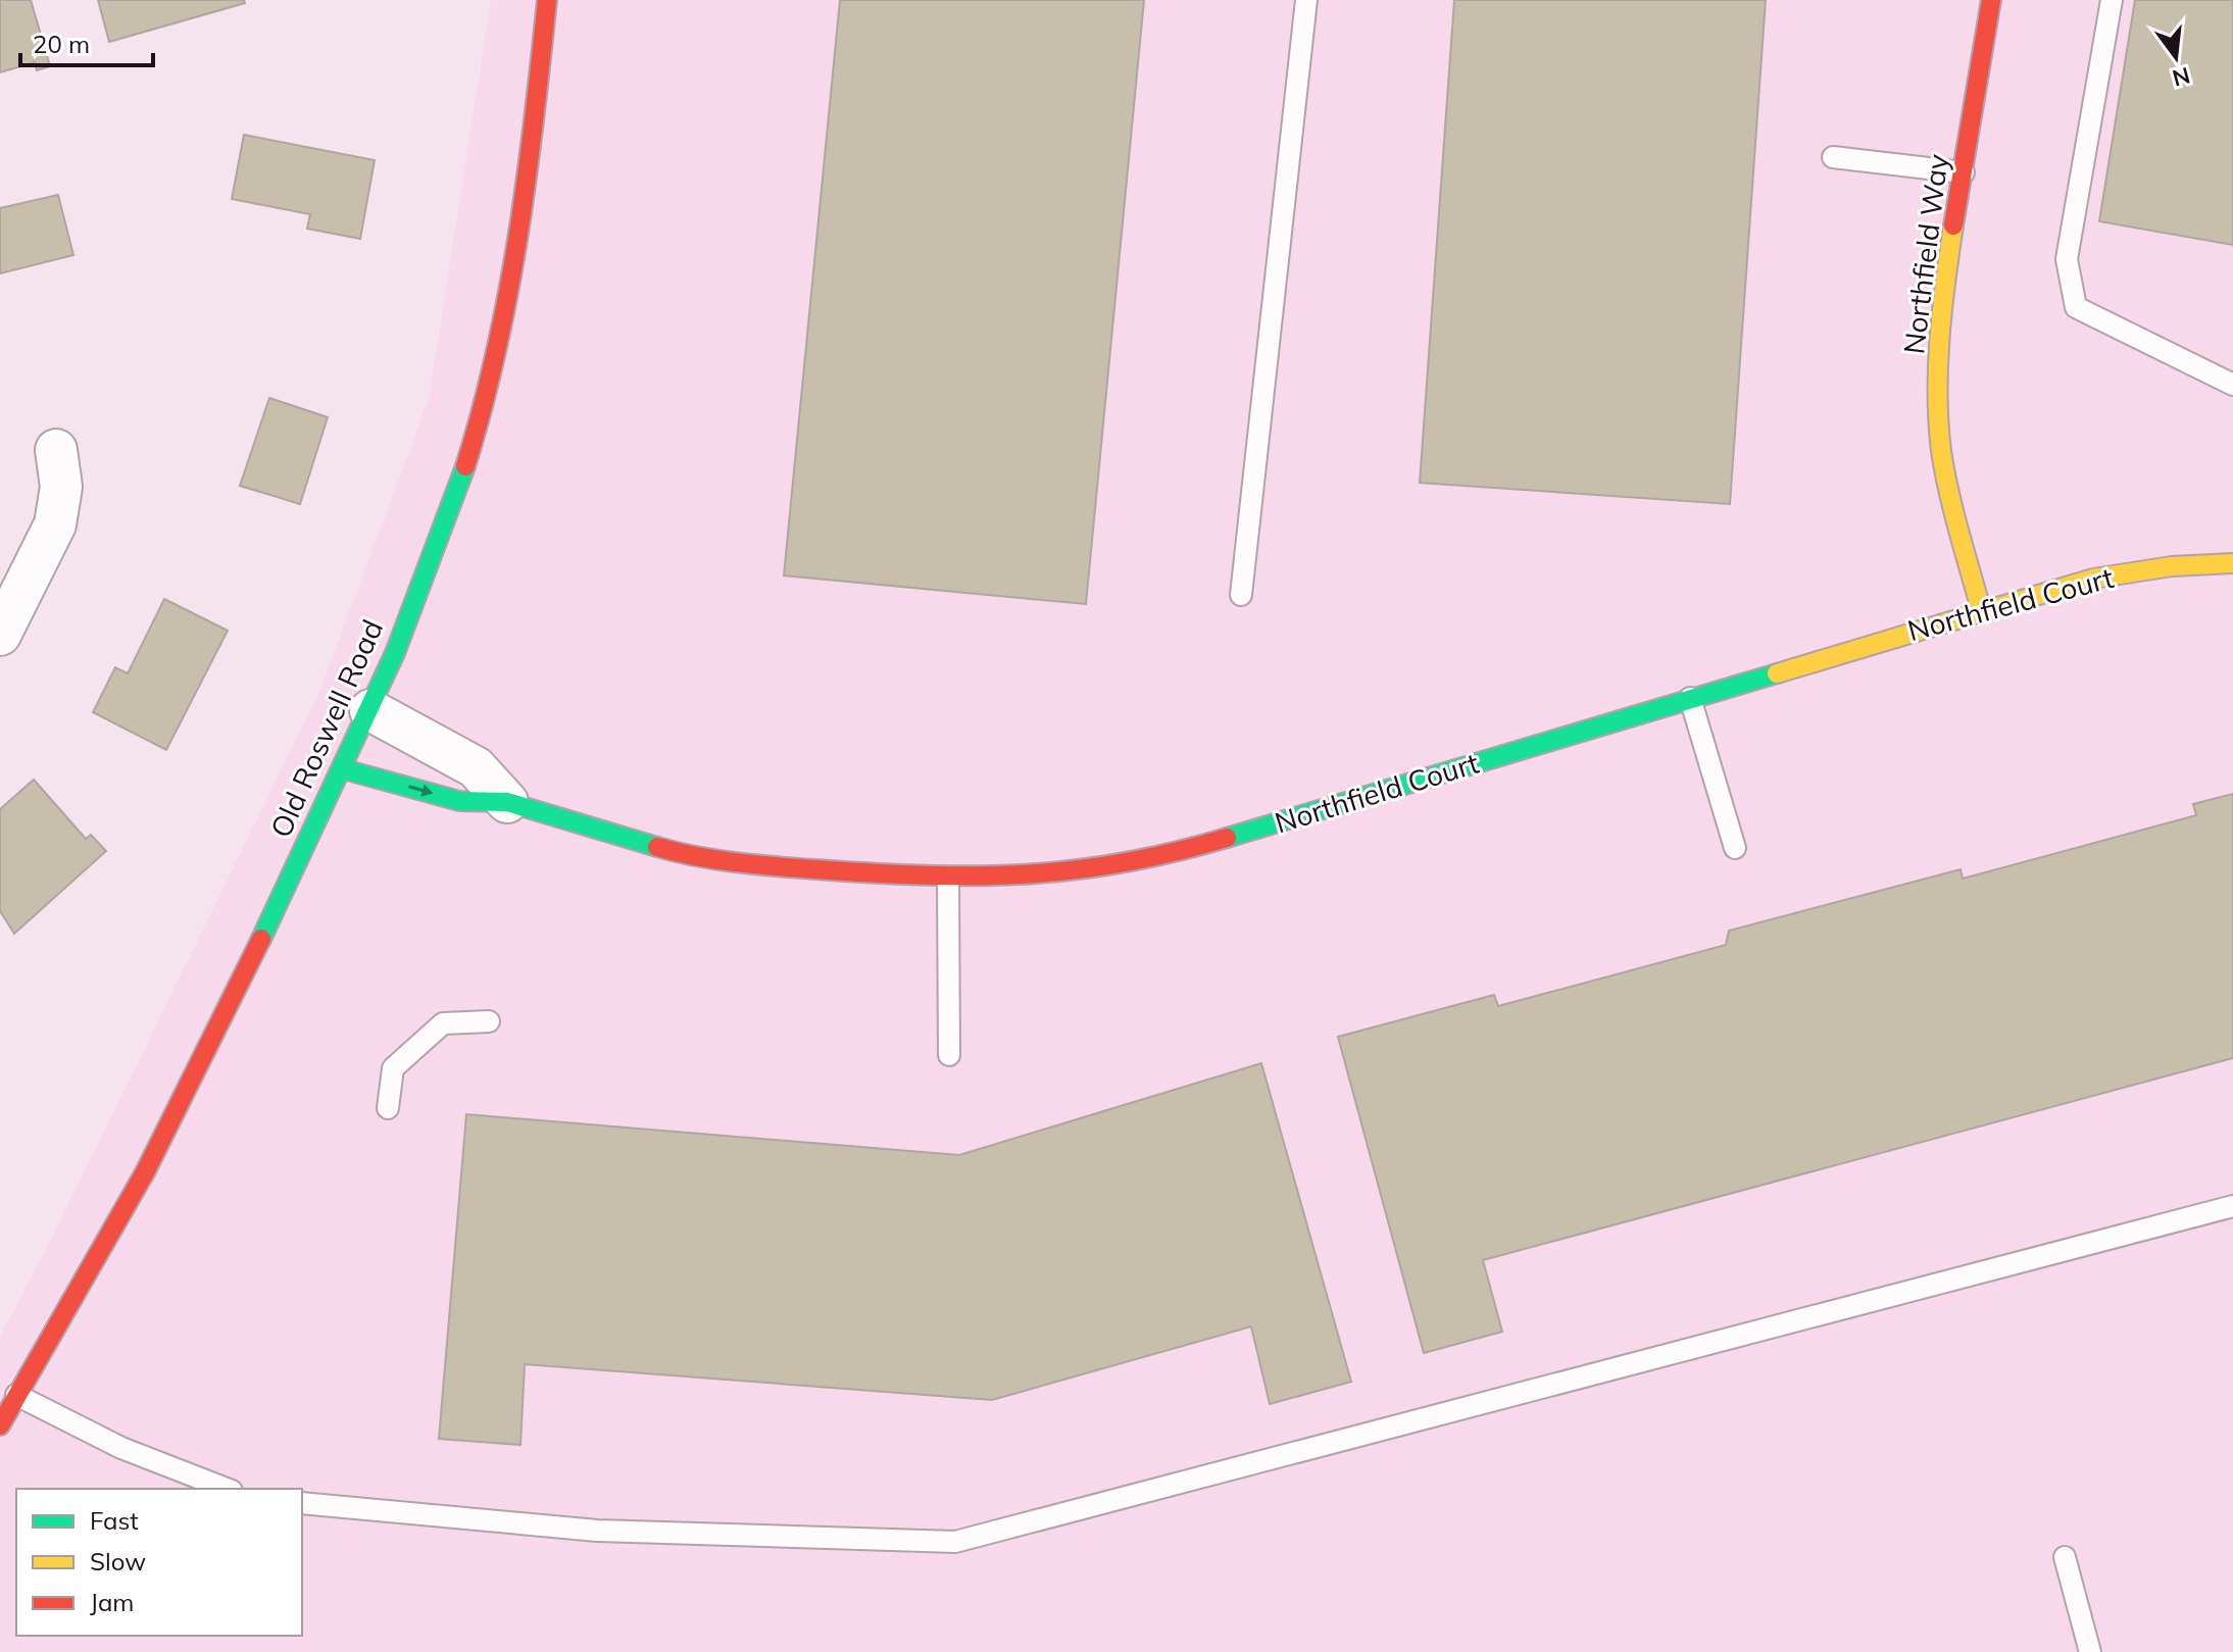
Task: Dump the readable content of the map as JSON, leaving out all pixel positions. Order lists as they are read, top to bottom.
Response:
{
  "streets": {
    "street": ["Northfield Way", "Northfield Court", "Old Roswell Road"]
  },
  "crossings": [
    ["Northfield Way", "Northfield Court"],
    ["Northfield Court", "Old Roswell Road"]
  ],
  "legend": ["Fast", "Slow", "Jam"],
  "scale_bar": "20 m",
  "north": "bottom"
}
